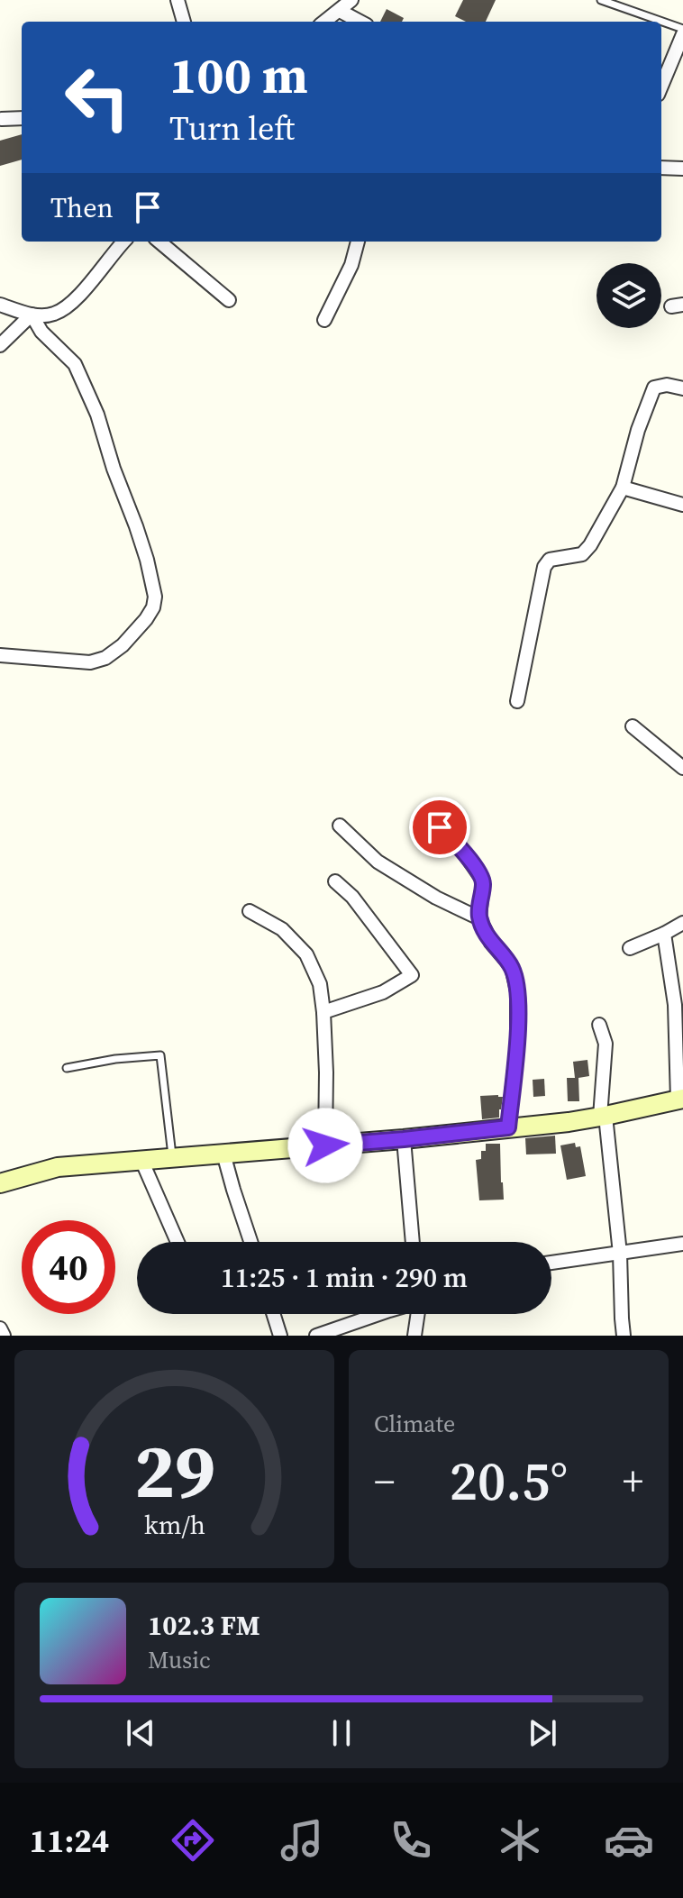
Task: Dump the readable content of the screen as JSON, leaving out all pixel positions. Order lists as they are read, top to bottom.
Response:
{
  "page": {
    "turn": ["100 m", "Turn left"],
    "then": "Then",
    "limit": "40",
    "trip": "11:25 · 1 min · 290 m",
    "tile": "Climate",
    "heat": ["−", "20.5°", "+"],
    "song": ["102.3 FM", "Music"],
    "tabs": "11:24",
    "gauge": ["29", "km/h"]
  }
}
